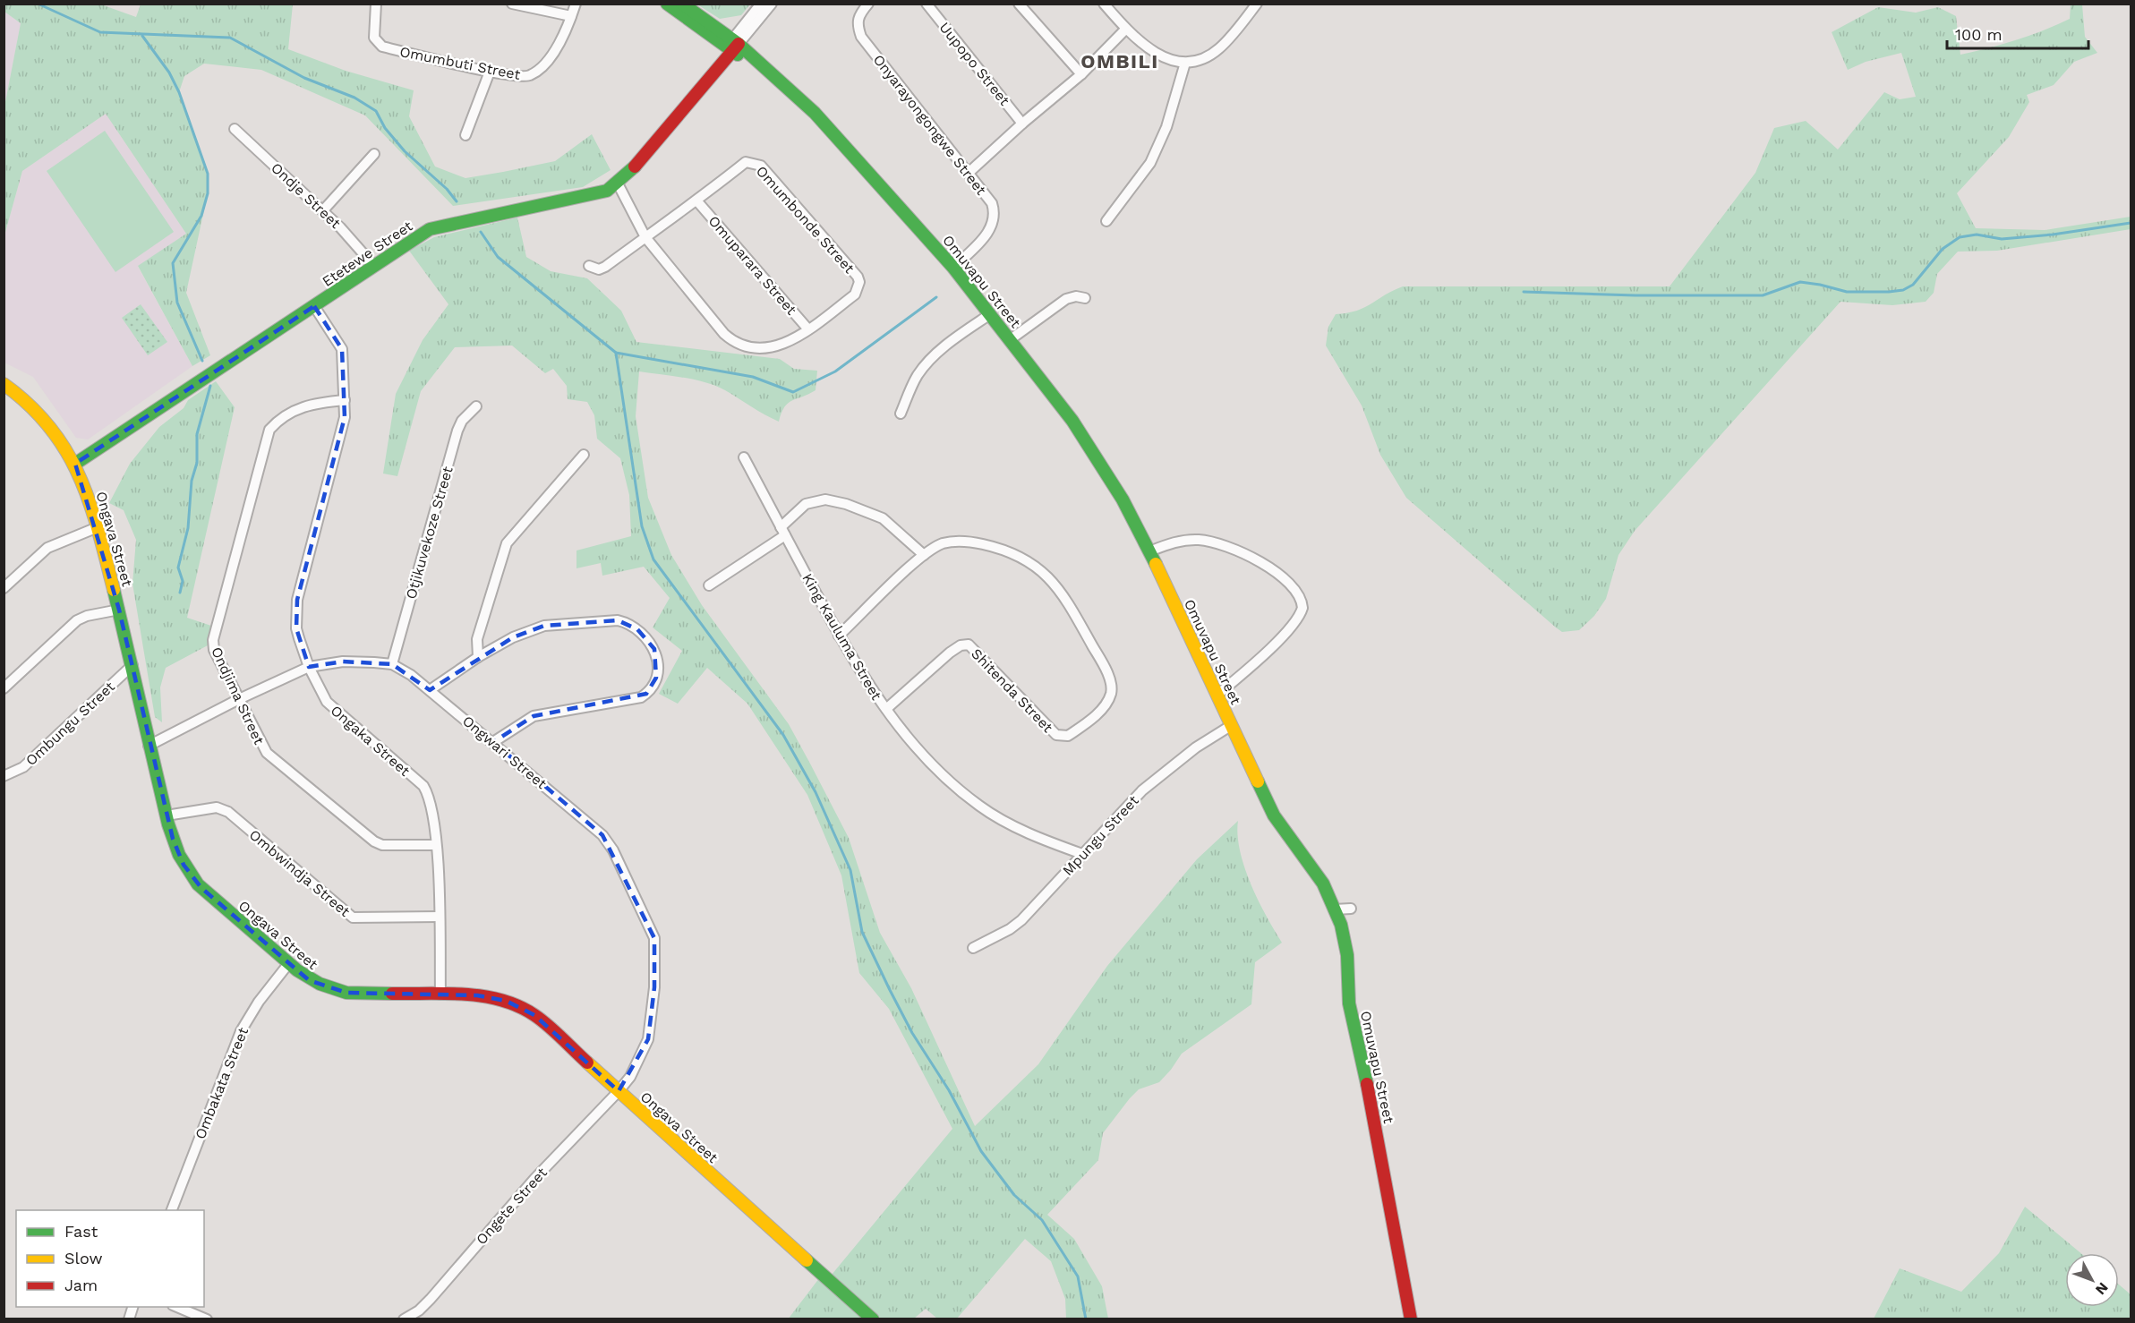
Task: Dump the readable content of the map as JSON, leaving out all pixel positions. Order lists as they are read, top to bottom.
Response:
{
  "streets": {
    "street": [
      "Omumbuti Street",
      "Uupopo Street",
      "Onyarayongongwe Street",
      "Ondje Street",
      "Omumbonde Street",
      "Etetewe Street",
      "Omuparara Street",
      "Omuvapu Street",
      "Otjikuvekoze Street",
      "Ongava Street",
      "King Kauluma Street",
      "Shitenda Street",
      "Ondjima Street",
      "Ombungu Street",
      "Ongaka Street",
      "Ongwari Street",
      "Mpungu Street",
      "Ombwindja Street",
      "Ombakata Street",
      "Ongete Street"
    ]
  },
  "crossings": [
    ["Onyarayongongwe Street", "Omuvapu Street"],
    ["Ondje Street", "Etetewe Street"],
    ["Omumbonde Street", "Etetewe Street"],
    ["Omumbonde Street", "Omuparara Street"],
    ["Etetewe Street", "Omuvapu Street"],
    ["Etetewe Street", "Ongava Street"],
    ["Etetewe Street", "Ongaka Street"],
    ["Omuvapu Street", "Mpungu Street"],
    ["Otjikuvekoze Street", "Ongwari Street"],
    ["Ongava Street", "Ombungu Street"],
    ["Ongava Street", "Ongaka Street"],
    ["Ongava Street", "Ongwari Street"],
    ["Ongava Street", "Ombwindja Street"],
    ["Ongava Street", "Ombakata Street"],
    ["Ongava Street", "Ongete Street"],
    ["King Kauluma Street", "Shitenda Street"],
    ["King Kauluma Street", "Mpungu Street"],
    ["Ondjima Street", "Ongaka Street"],
    ["Ondjima Street", "Ongwari Street"],
    ["Ongaka Street", "Ongwari Street"],
    ["Ongaka Street", "Ombwindja Street"],
    ["Ongwari Street", "Ongete Street"]
  ],
  "districts": ["OMBILI"],
  "legend": ["Fast", "Slow", "Jam"],
  "scale_bar": "100 m",
  "north": "bottom right"
}
